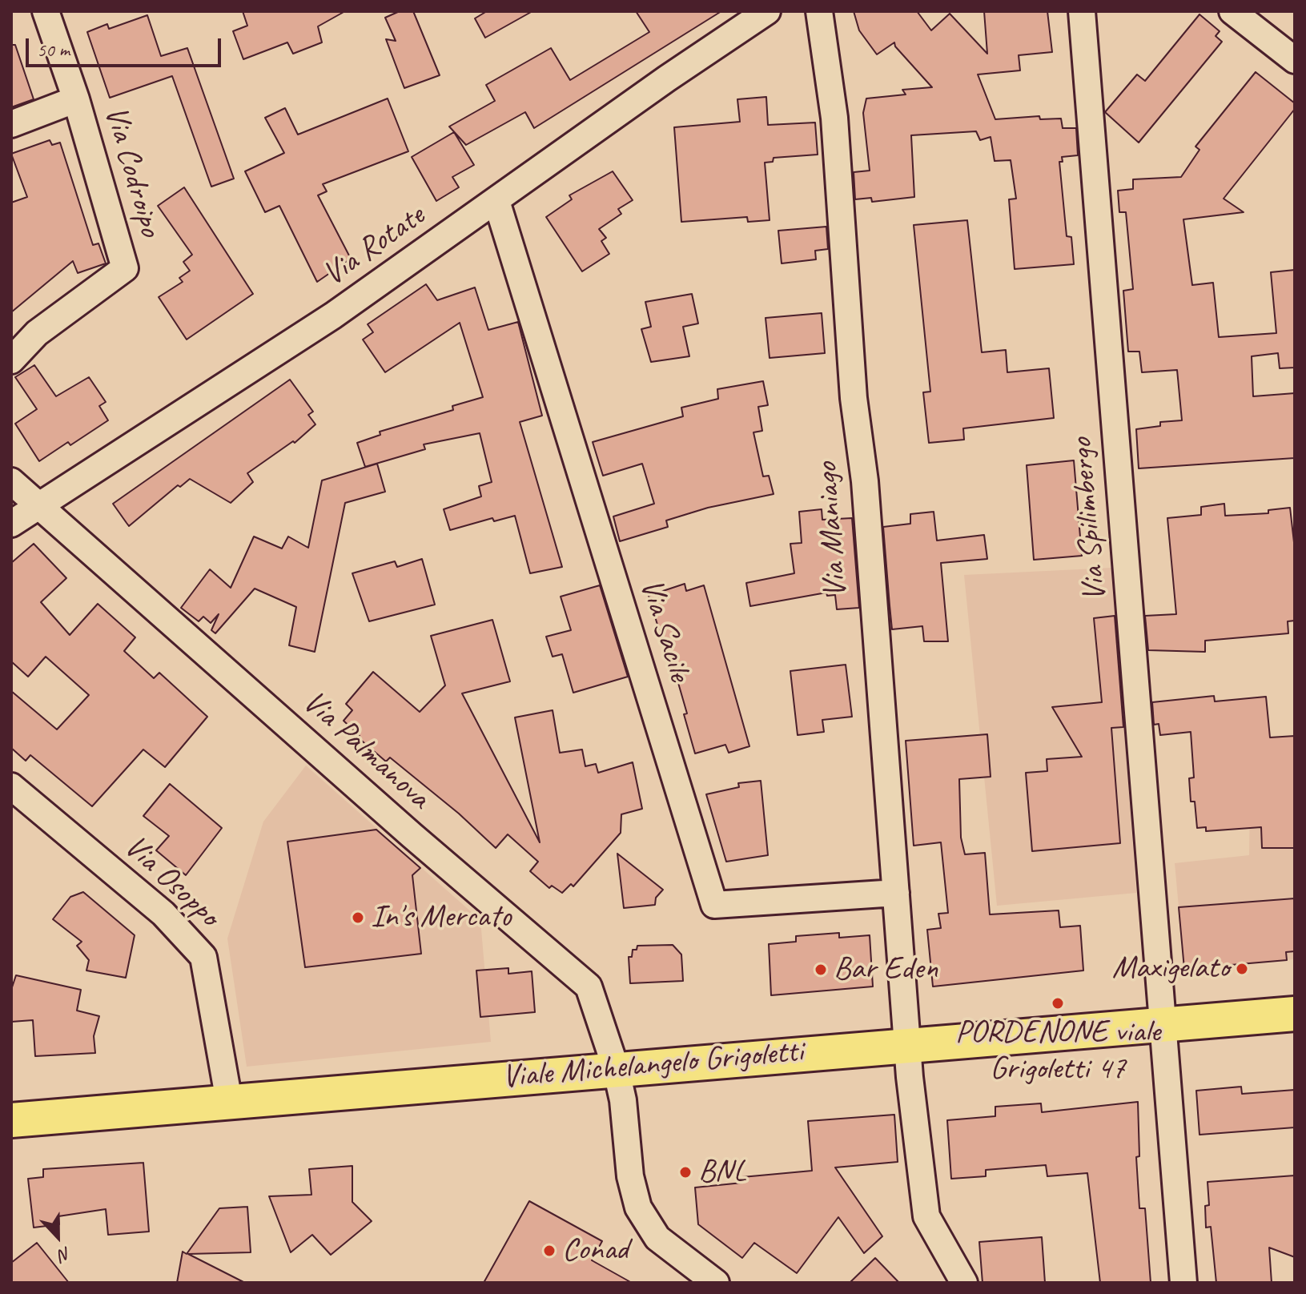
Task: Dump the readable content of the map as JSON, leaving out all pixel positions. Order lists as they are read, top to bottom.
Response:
{
  "streets": {
    "main road": ["Viale Michelangelo Grigoletti"],
    "street": [
      "Via Codroipo",
      "Via Rotate",
      "Via Spilimbergo",
      "Via Maniago",
      "Via Sacile",
      "Via Palmanova",
      "Via Osoppo"
    ]
  },
  "crossings": [
    ["Via Rotate", "Via Sacile"],
    ["Via Rotate", "Via Palmanova"],
    ["Via Spilimbergo", "Viale Michelangelo Grigoletti"],
    ["Via Maniago", "Via Sacile"],
    ["Via Maniago", "Viale Michelangelo Grigoletti"],
    ["Via Palmanova", "Viale Michelangelo Grigoletti"],
    ["Via Osoppo", "Viale Michelangelo Grigoletti"]
  ],
  "places": [
    "In's Mercato",
    "Maxigelato",
    "Bar Eden",
    "PORDENONE viale Grigoletti 47",
    "BNL",
    "Conad"
  ],
  "scale_bar": "50 m",
  "north": "bottom"
}
